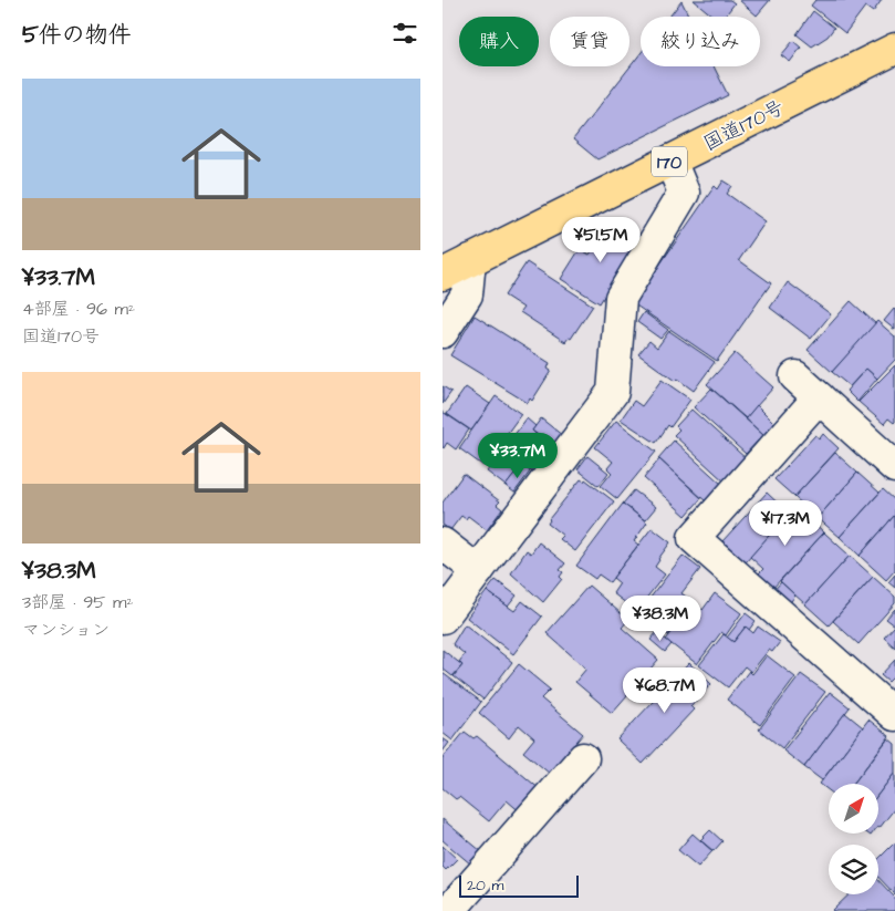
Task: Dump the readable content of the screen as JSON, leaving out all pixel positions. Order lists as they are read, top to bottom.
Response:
{
  "streets": {
    "highway": ["国道170号", "170"]
  },
  "scale_bar": "20 m",
  "north": "top right",
  "page": {
    "heading": "5件の物件",
    "chip": ["購入", "賃貸", "絞り込み"],
    "list": [
      {
        "name": "¥33.7M",
        "note": "4部屋 · 96 m² · 国道170号"
      },
      {
        "name": "¥38.3M",
        "note": "3部屋 · 95 m² · マンション"
      }
    ],
    "price": [
      "¥51.5M",
      "¥33.7M",
      "¥17.3M",
      "¥38.3M",
      "¥68.7M"
    ],
    "scale": "20 m"
  }
}
